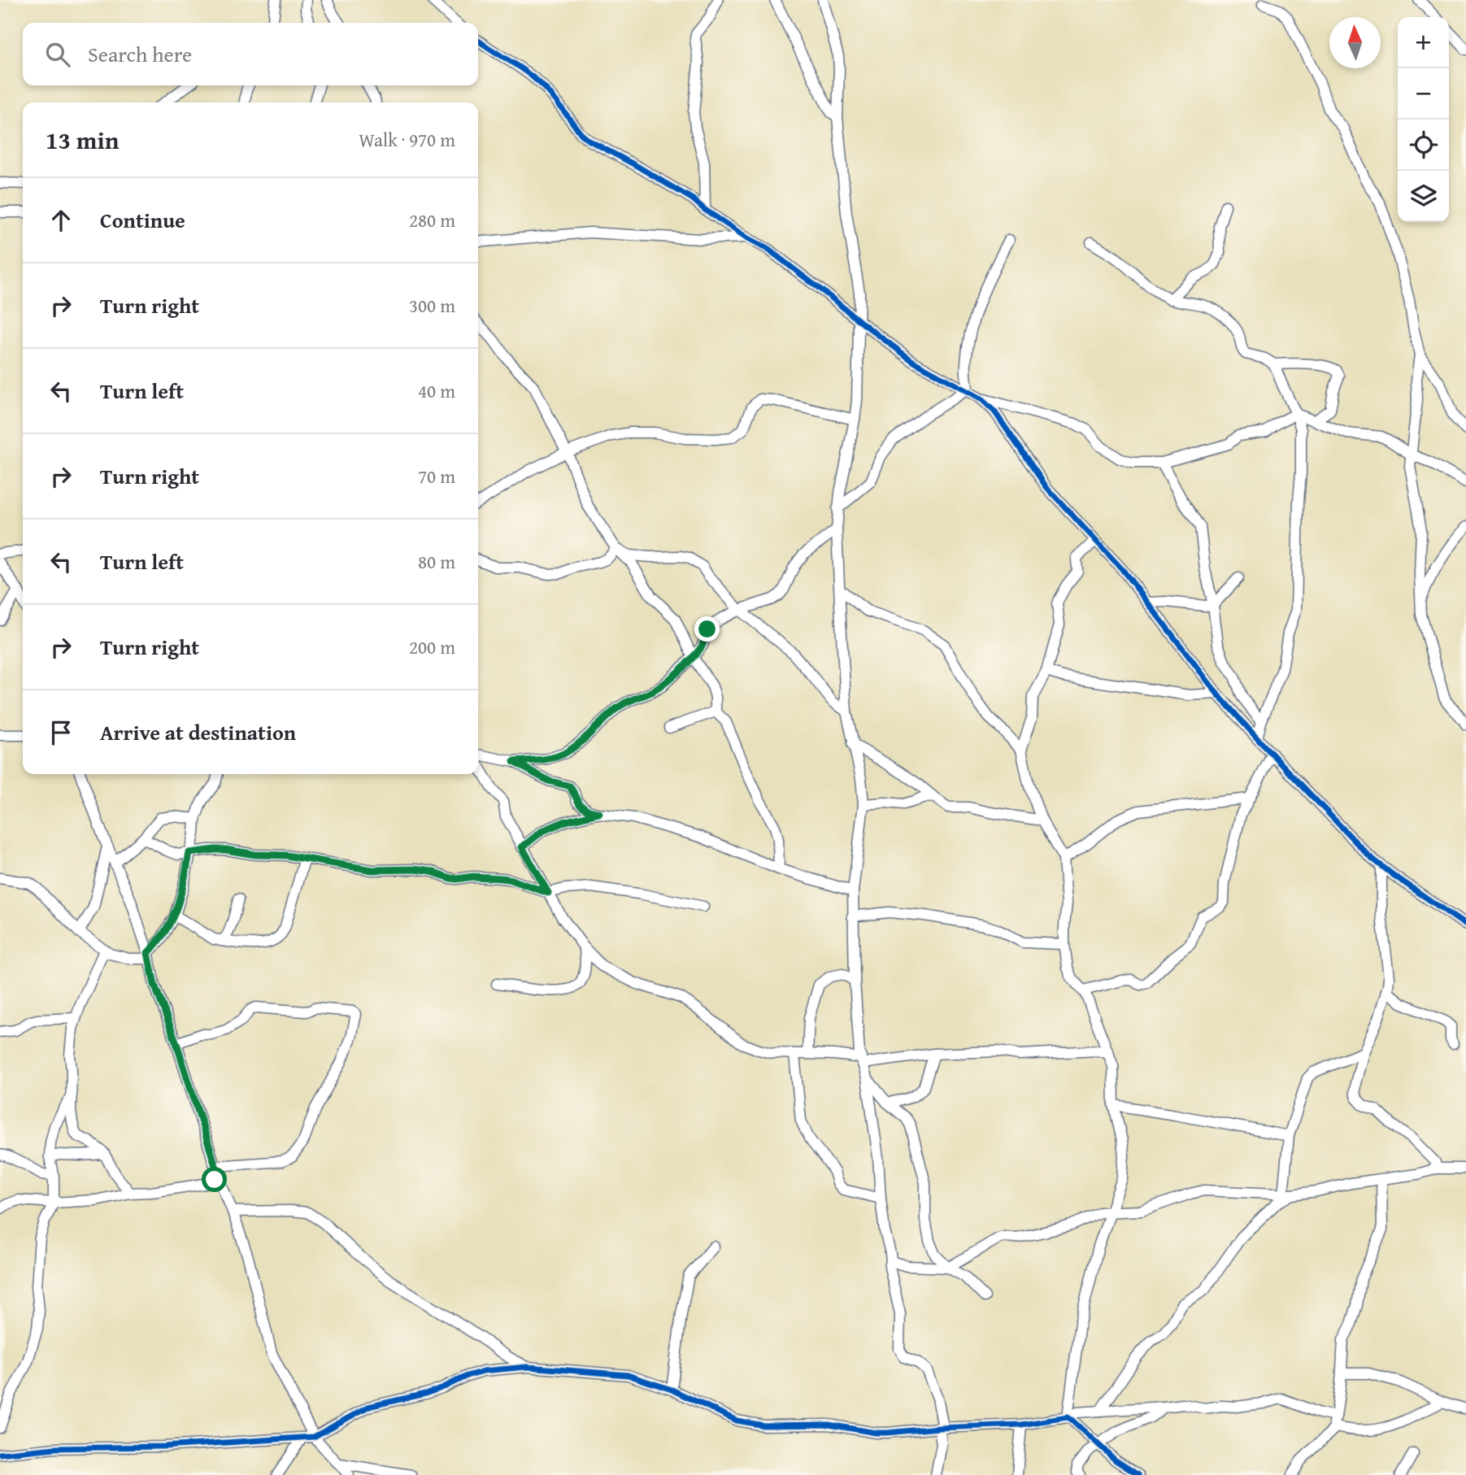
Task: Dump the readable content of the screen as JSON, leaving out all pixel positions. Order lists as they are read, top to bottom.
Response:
{
  "north": "top",
  "page": {
    "map_buttons": ["+", "−"],
    "search": "Search here",
    "heading": ["13 min", "Walk · 970 m"],
    "list": [
      ["Continue", "280 m"],
      ["Turn right", "300 m"],
      ["Turn left", "40 m"],
      ["Turn right", "70 m"],
      ["Turn left", "80 m"],
      ["Turn right", "200 m"],
      "Arrive at destination"
    ]
  }
}
